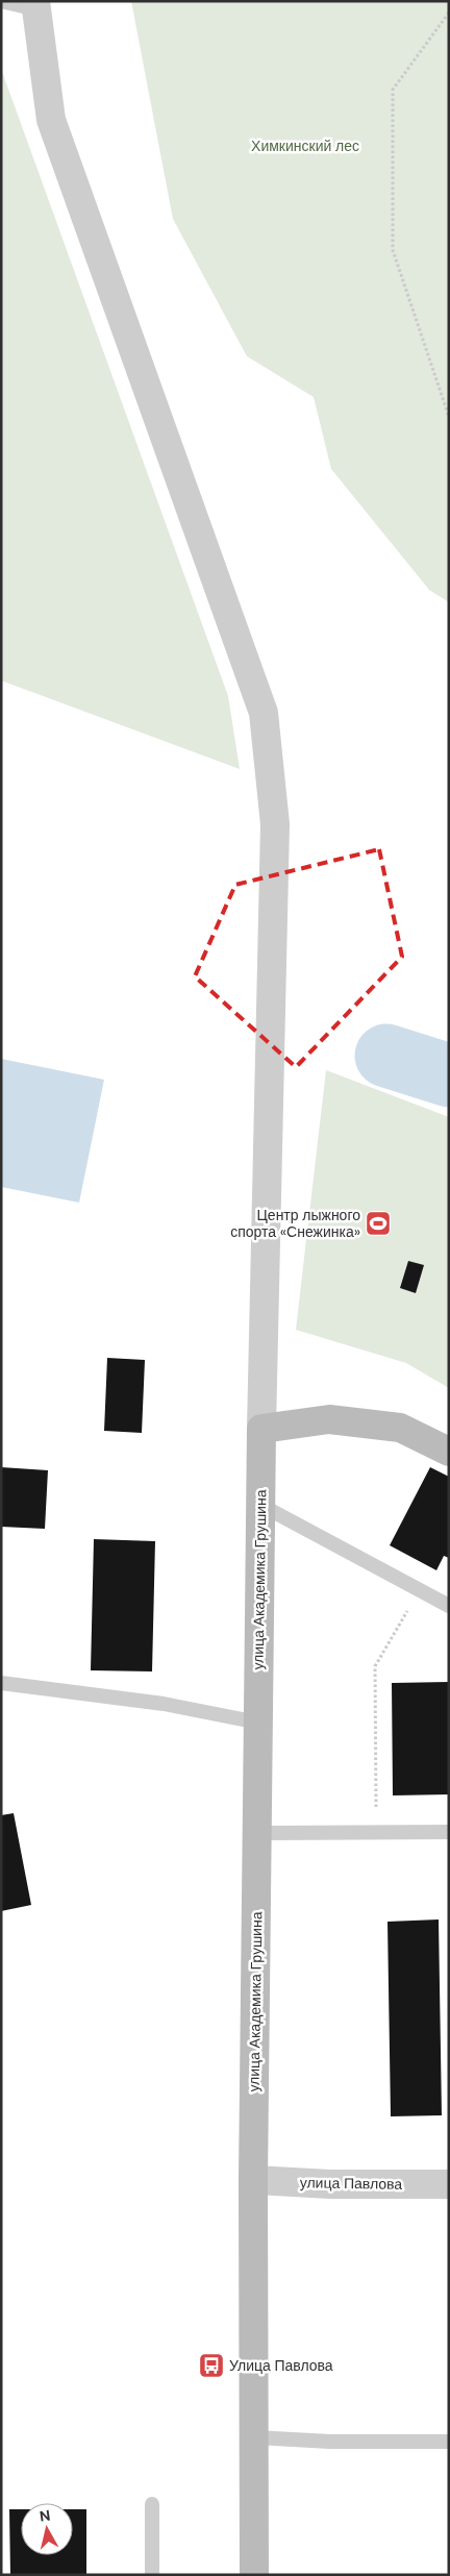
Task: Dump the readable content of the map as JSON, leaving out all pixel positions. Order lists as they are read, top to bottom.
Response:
{
  "streets": {
    "street": ["улица Академика Грушина", "улица Павлова"]
  },
  "crossings": [
    ["улица Академика Грушина", "улица Павлова"]
  ],
  "parks": ["Химкинский лес"],
  "places": {
    "sports": ["Центр лыжного спорта «Снежинка»"],
    "bus stop": ["Улица Павлова"]
  },
  "north": "top"
}
